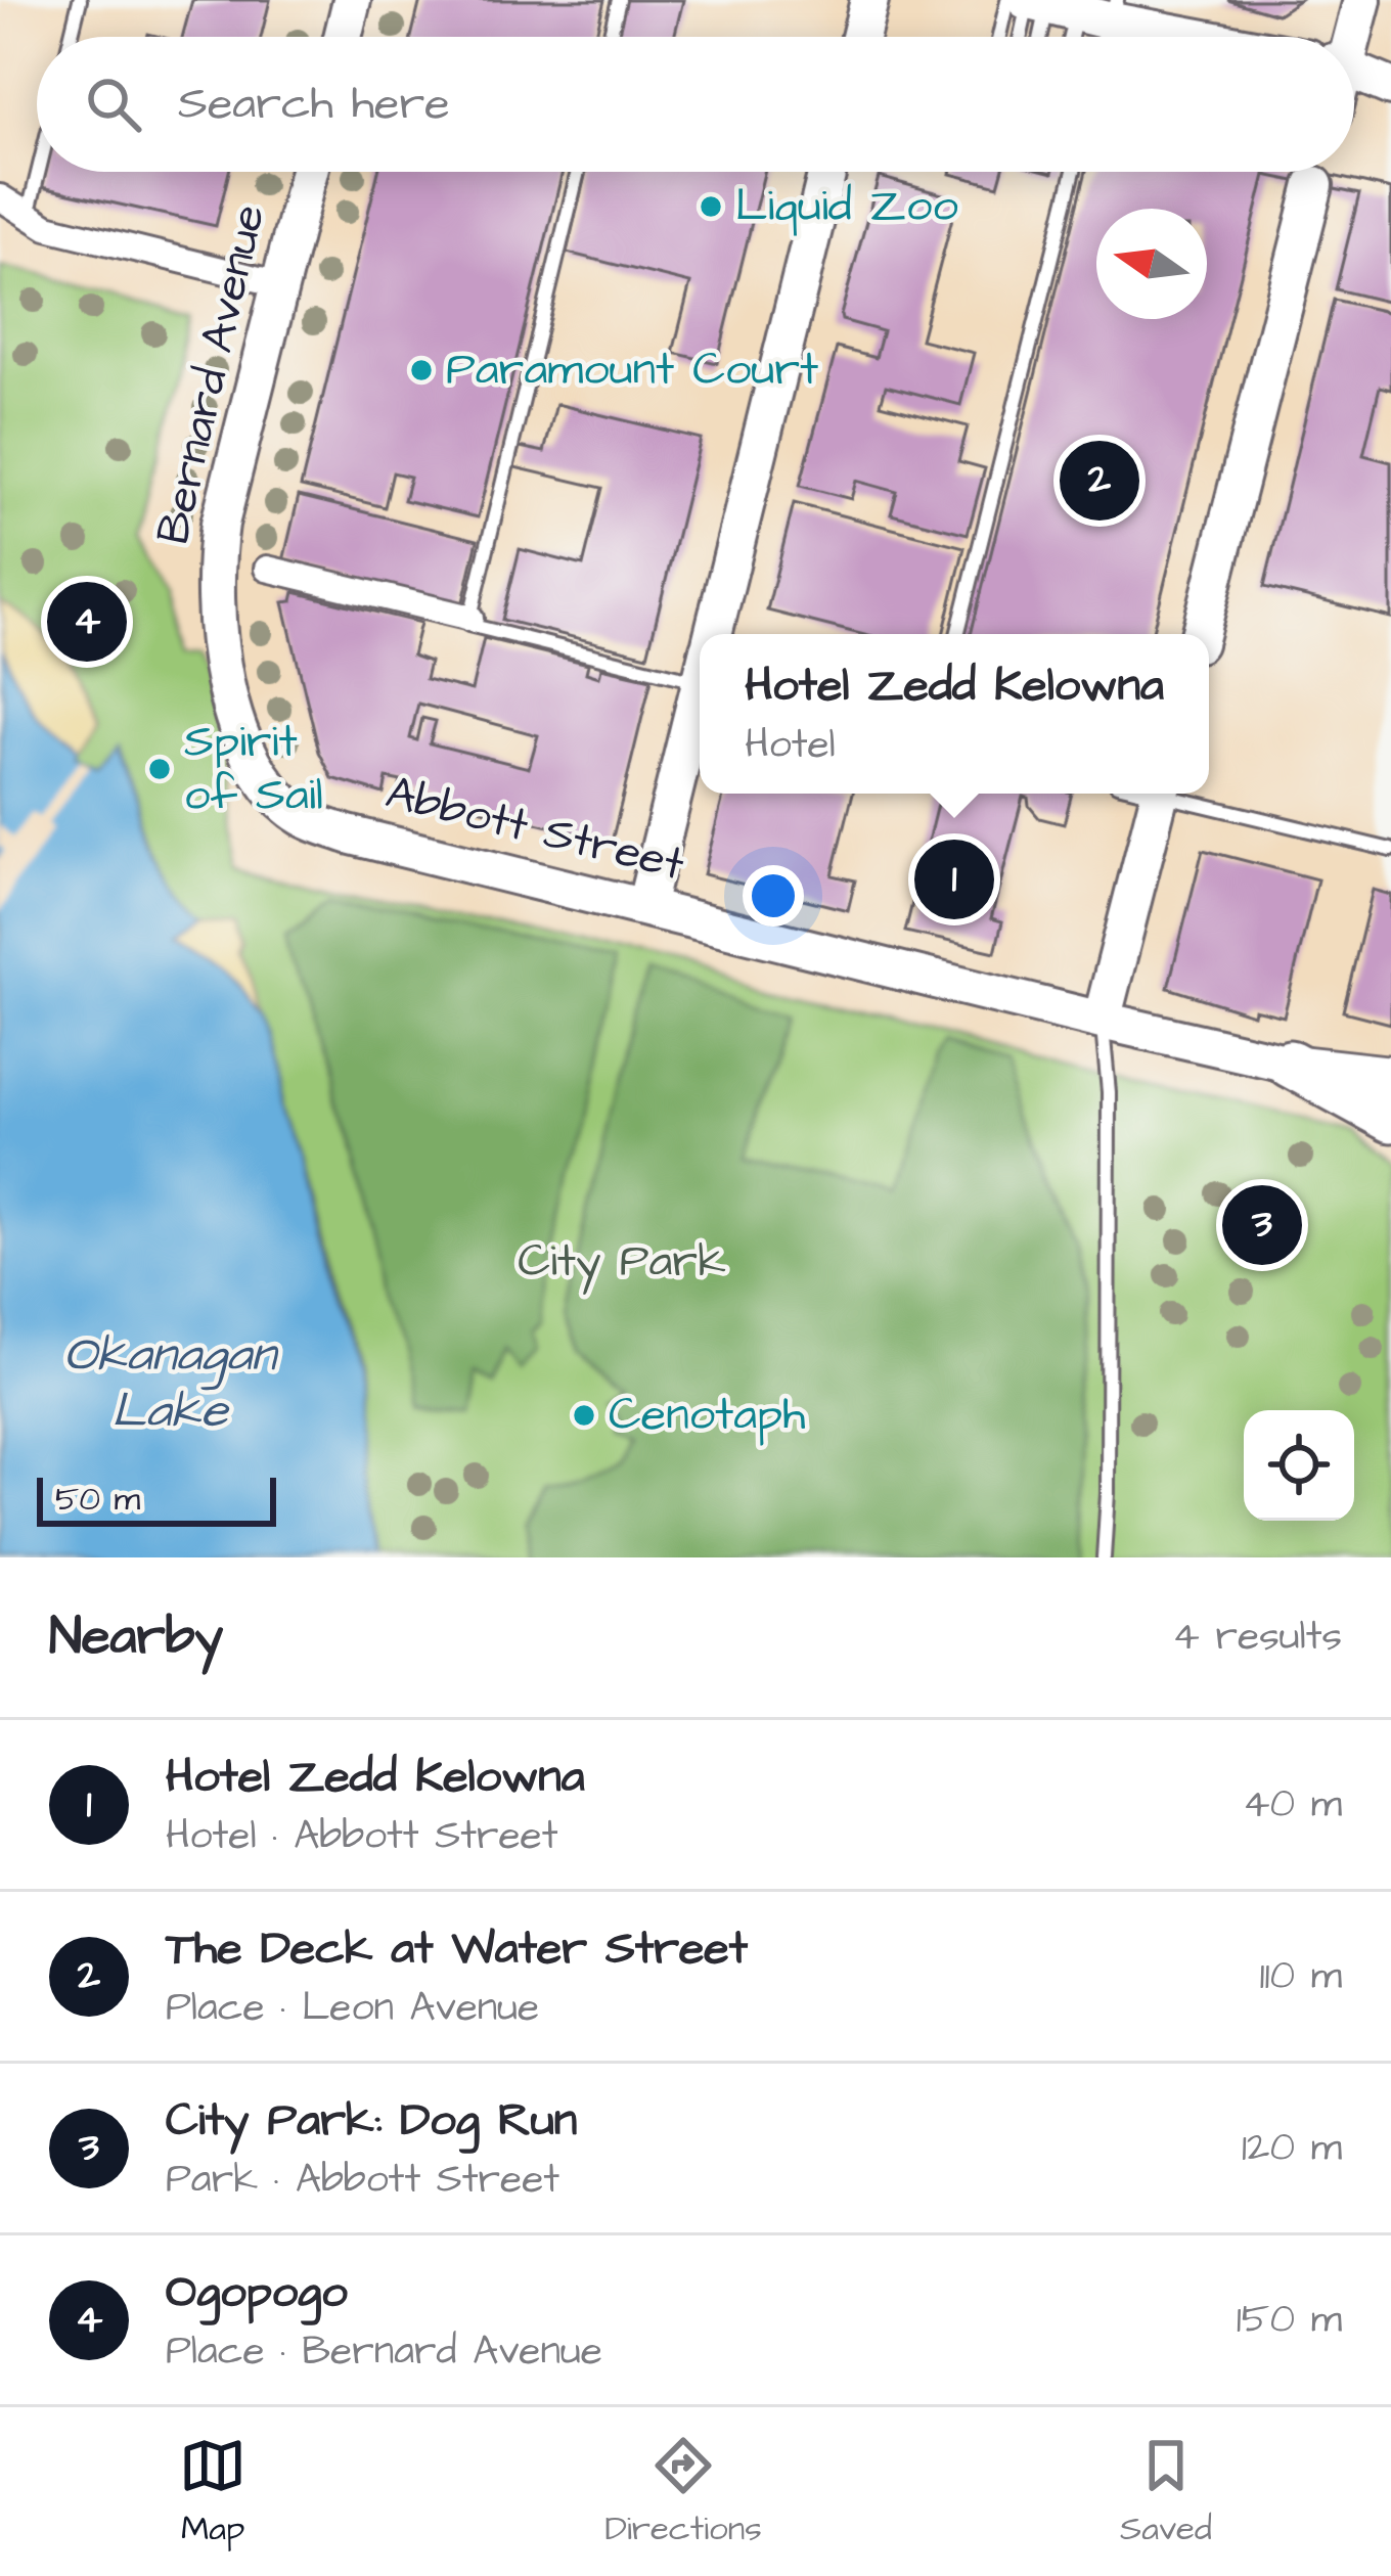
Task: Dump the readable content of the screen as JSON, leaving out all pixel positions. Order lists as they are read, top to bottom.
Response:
{
  "streets": {
    "main road": ["Bernard Avenue", "Abbott Street"]
  },
  "crossings": [
    ["Bernard Avenue", "Abbott Street"]
  ],
  "water": ["Okanagan Lake"],
  "parks": ["City Park"],
  "places": [
    "Liquid Zoo",
    "Paramount Court",
    "Spirit of Sail",
    "Cenotaph"
  ],
  "scale_bar": "50 m",
  "north": "left",
  "page": {
    "search": "Search here",
    "pins": [
      "2",
      "4",
      "1",
      "3"
    ],
    "popup": ["Hotel Zedd Kelowna", "Hotel"],
    "scale": "50 m",
    "heading": ["Nearby", "4 results"],
    "list": [
      {
        "mark": "1",
        "name": "Hotel Zedd Kelowna",
        "note": "Hotel · Abbott Street",
        "value": "40 m"
      },
      {
        "mark": "2",
        "name": "The Deck at Water Street",
        "note": "Place · Leon Avenue",
        "value": "110 m"
      },
      {
        "mark": "3",
        "name": "City Park: Dog Run",
        "note": "Park · Abbott Street",
        "value": "120 m"
      },
      {
        "mark": "4",
        "name": "Ogopogo",
        "note": "Place · Bernard Avenue",
        "value": "150 m"
      }
    ],
    "nav": ["Map", "Directions", "Saved"]
  }
}
